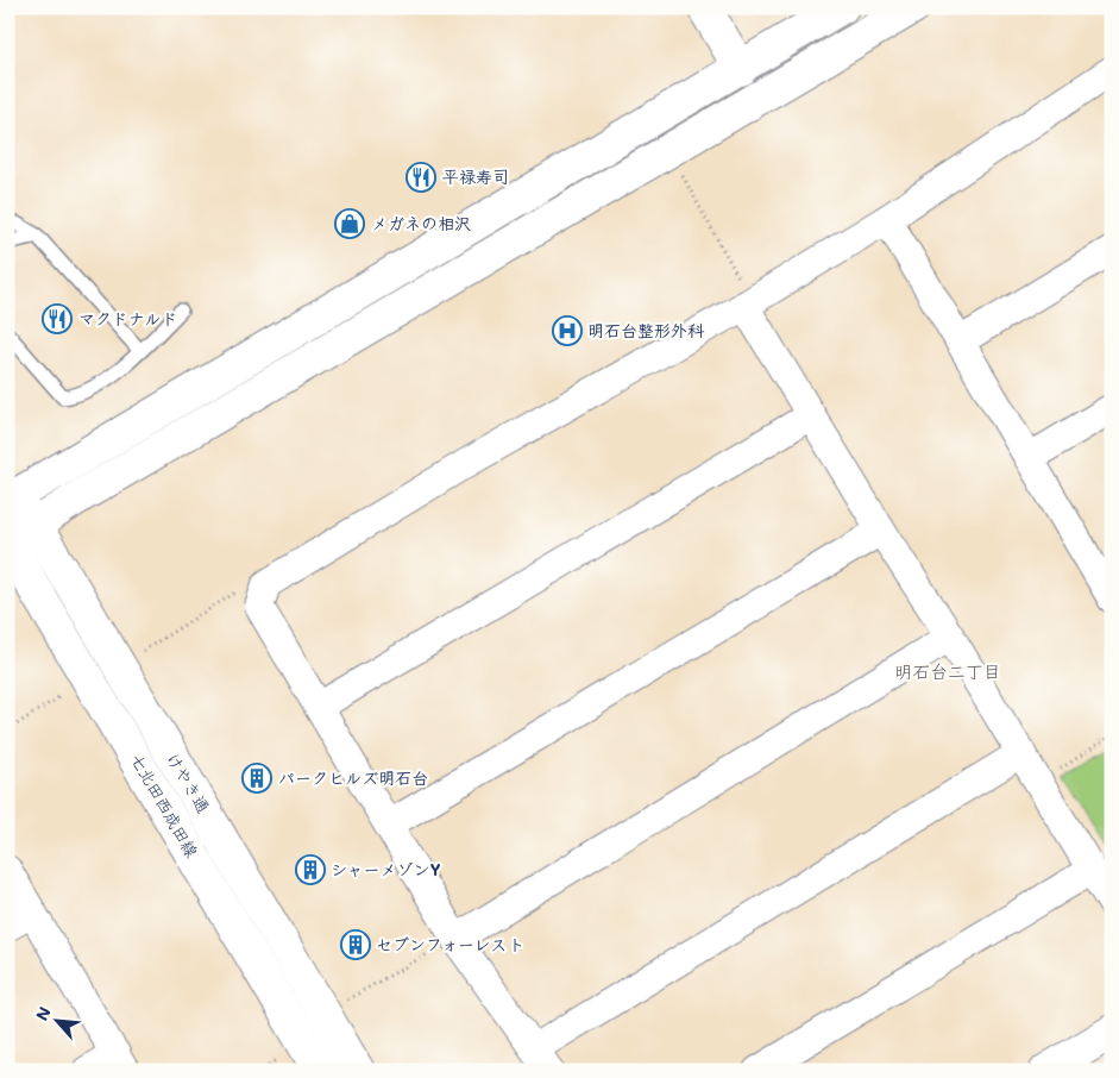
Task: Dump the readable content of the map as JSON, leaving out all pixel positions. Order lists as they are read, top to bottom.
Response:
{
  "streets": {
    "street": ["けやき通", "七北田西成田線"]
  },
  "districts": ["明石台二丁目"],
  "places": {
    "restaurant": ["平禄寿司", "マクドナルド"],
    "shop": ["メガネの相沢"],
    "hospital": ["明石台整形外科"],
    "building": ["パークヒルズ明石台", "シャーメゾンY", "セブンフォーレスト"]
  },
  "north": "top left"
}
